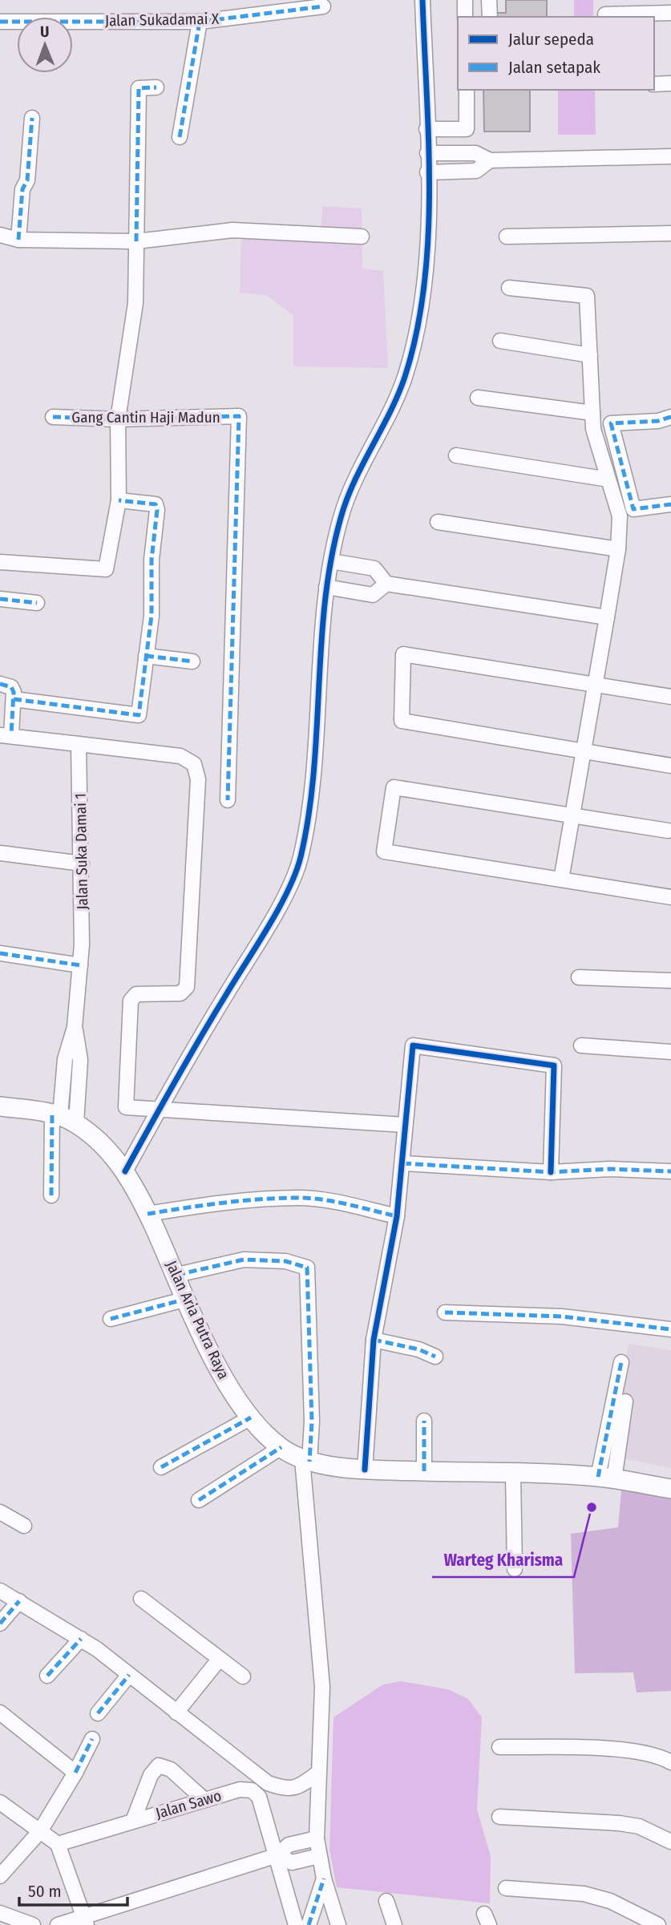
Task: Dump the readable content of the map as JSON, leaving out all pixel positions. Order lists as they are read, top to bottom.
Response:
{
  "streets": {
    "main road": ["Jalan Aria Putra Raya"],
    "street": [
      "Jalan Sukadamai X",
      "Gang Cantin Haji Madun",
      "Jalan Suka Damai 1",
      "Jalan Sawo"
    ]
  },
  "crossings": [
    ["Jalan Suka Damai 1", "Jalan Aria Putra Raya"]
  ],
  "places": ["Warteg Kharisma"],
  "legend": ["Jalur sepeda", "Jalan setapak"],
  "scale_bar": "50 m",
  "north": "top"
}
